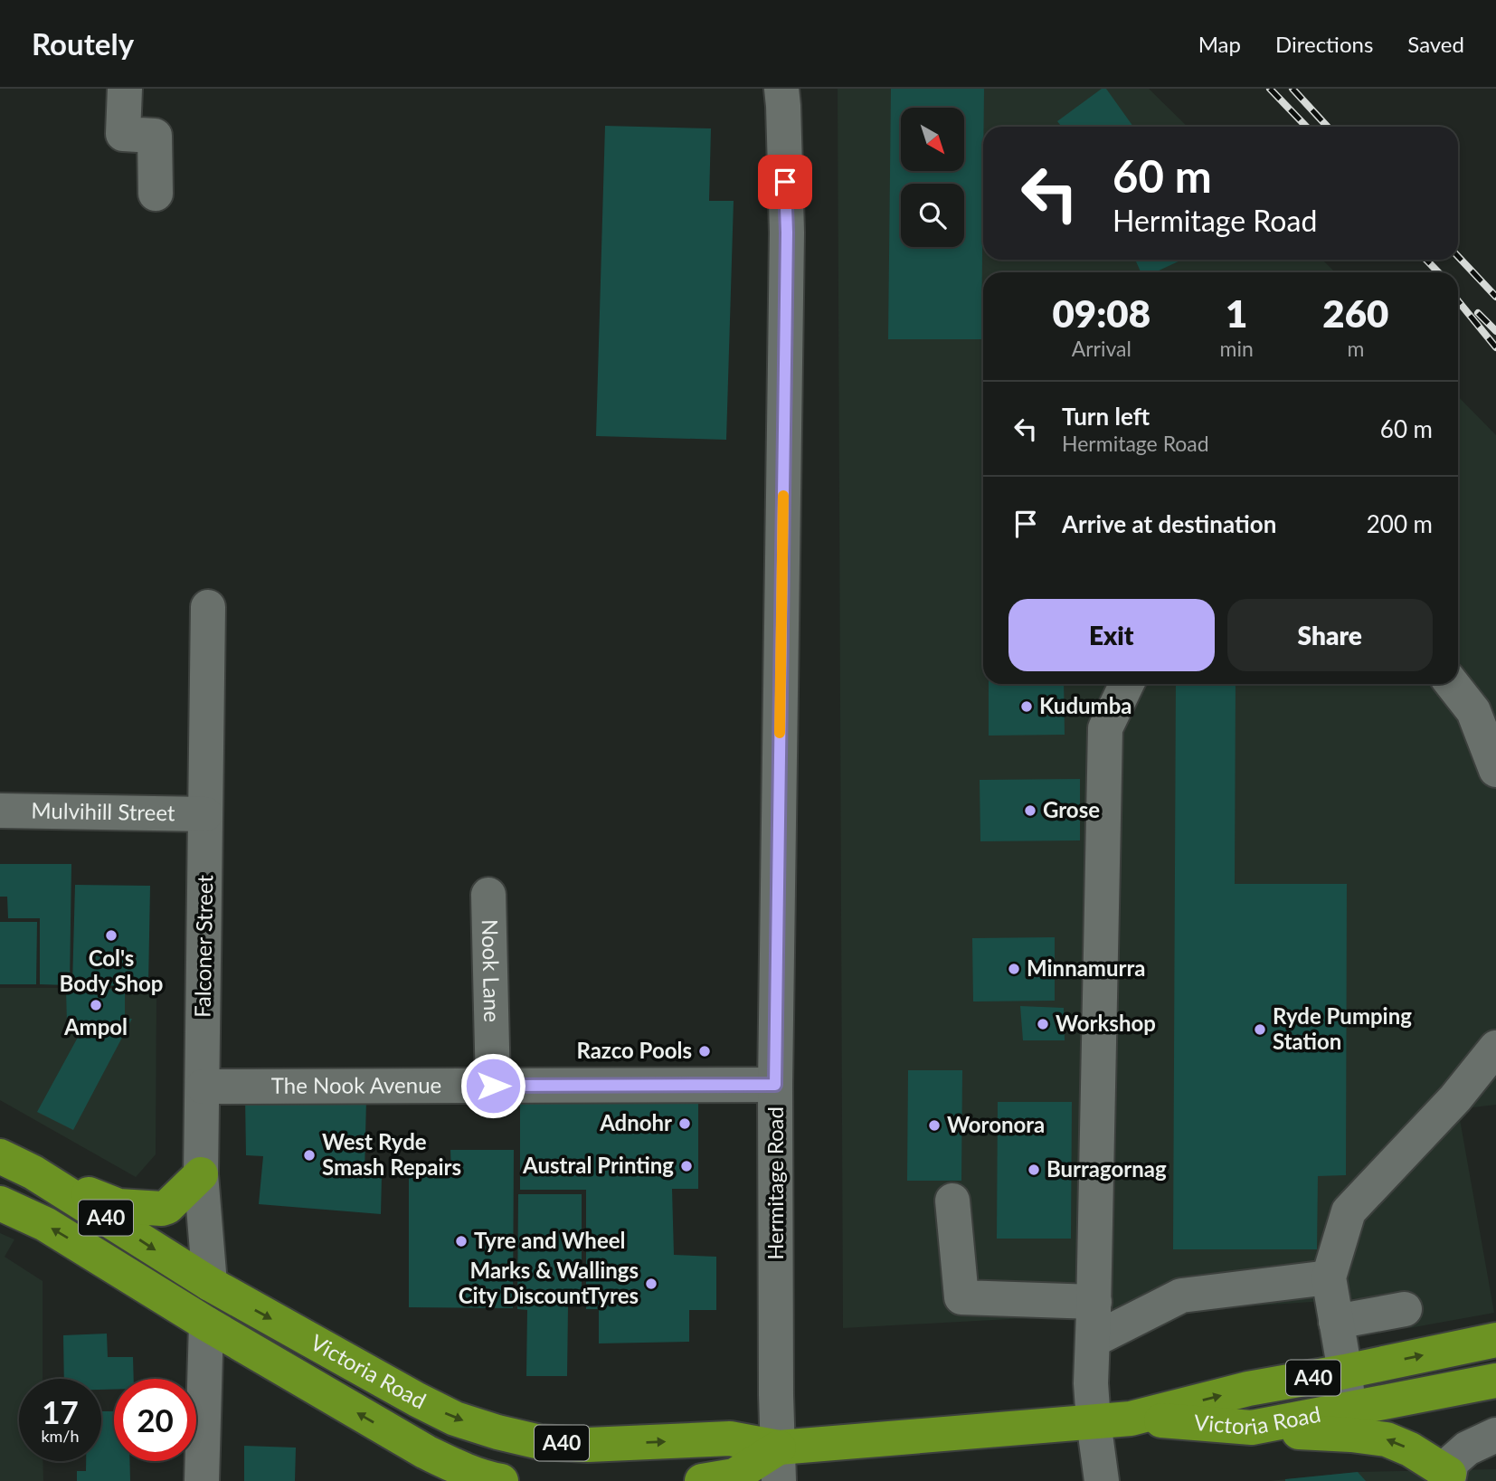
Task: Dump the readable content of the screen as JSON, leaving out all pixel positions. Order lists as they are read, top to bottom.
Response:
{
  "streets": {
    "highway": ["A40", "Victoria Road"],
    "street": [
      "Mulvihill Street",
      "Falconer Street",
      "Nook Lane",
      "The Nook Avenue",
      "Hermitage Road"
    ]
  },
  "crossings": [
    ["Mulvihill Street", "Falconer Street"],
    ["Falconer Street", "The Nook Avenue"],
    ["Falconer Street", "Victoria Road"],
    ["Nook Lane", "The Nook Avenue"],
    ["The Nook Avenue", "Hermitage Road"],
    ["Hermitage Road", "Victoria Road"]
  ],
  "places": [
    "Kudumba",
    "Grose",
    "Col's Body Shop",
    "Minnamurra",
    "Ampol",
    "Workshop",
    "Ryde Pumping Station",
    "Razco Pools",
    "Adnohr",
    "Woronora",
    "West Ryde Smash Repairs",
    "Austral Printing",
    "Burragornag",
    "Tyre and Wheel",
    "Marks & Wallings City DiscountTyres"
  ],
  "north": "bottom right",
  "page": {
    "header": "Routely",
    "nav": ["Map", "Directions", "Saved"],
    "turn": ["60 m", "Hermitage Road"],
    "eta": [
      "09:08",
      "Arrival",
      "1",
      "min",
      "260",
      "m"
    ],
    "list": [
      {
        "name": "Turn left",
        "note": "Hermitage Road",
        "value": "60 m"
      },
      {
        "name": "Arrive at destination",
        "value": "200 m"
      }
    ],
    "buttons": ["Exit", "Share"],
    "speed": "17 km/h",
    "limit": "20"
  }
}
